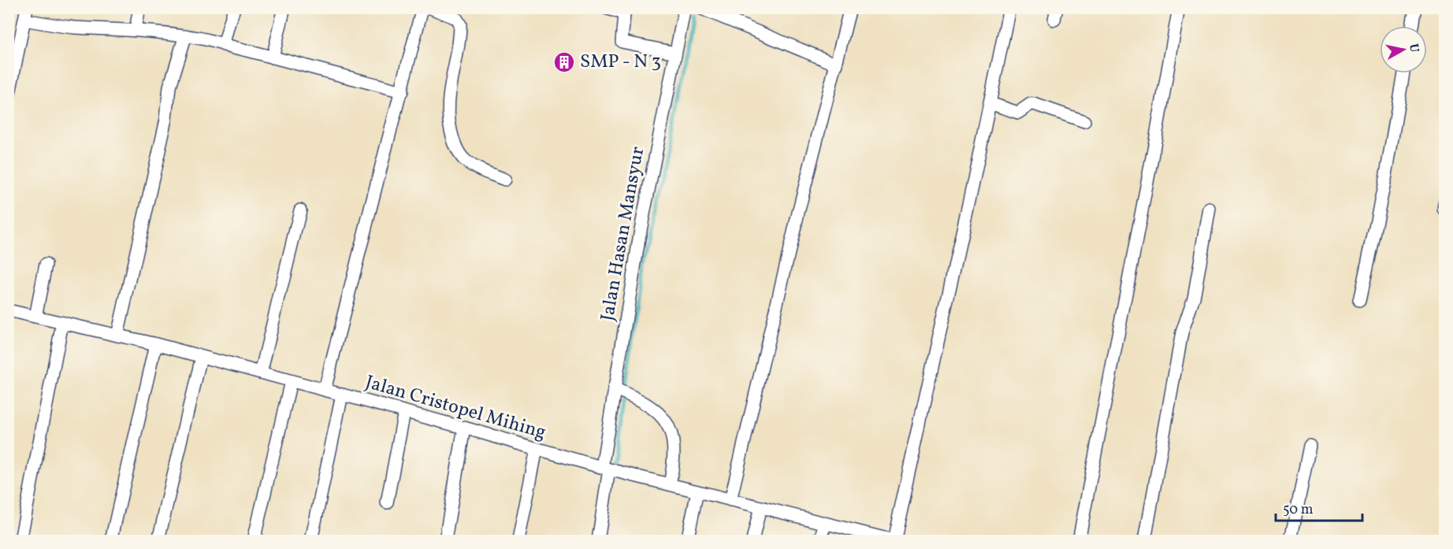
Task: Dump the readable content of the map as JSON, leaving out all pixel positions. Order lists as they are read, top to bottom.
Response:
{
  "streets": {
    "street": ["Jalan Hasan Mansyur", "Jalan Cristopel Mihing"]
  },
  "crossings": [
    ["Jalan Hasan Mansyur", "Jalan Cristopel Mihing"]
  ],
  "places": {
    "building": ["SMP - N 3"]
  },
  "scale_bar": "50 m",
  "north": "right"
}
